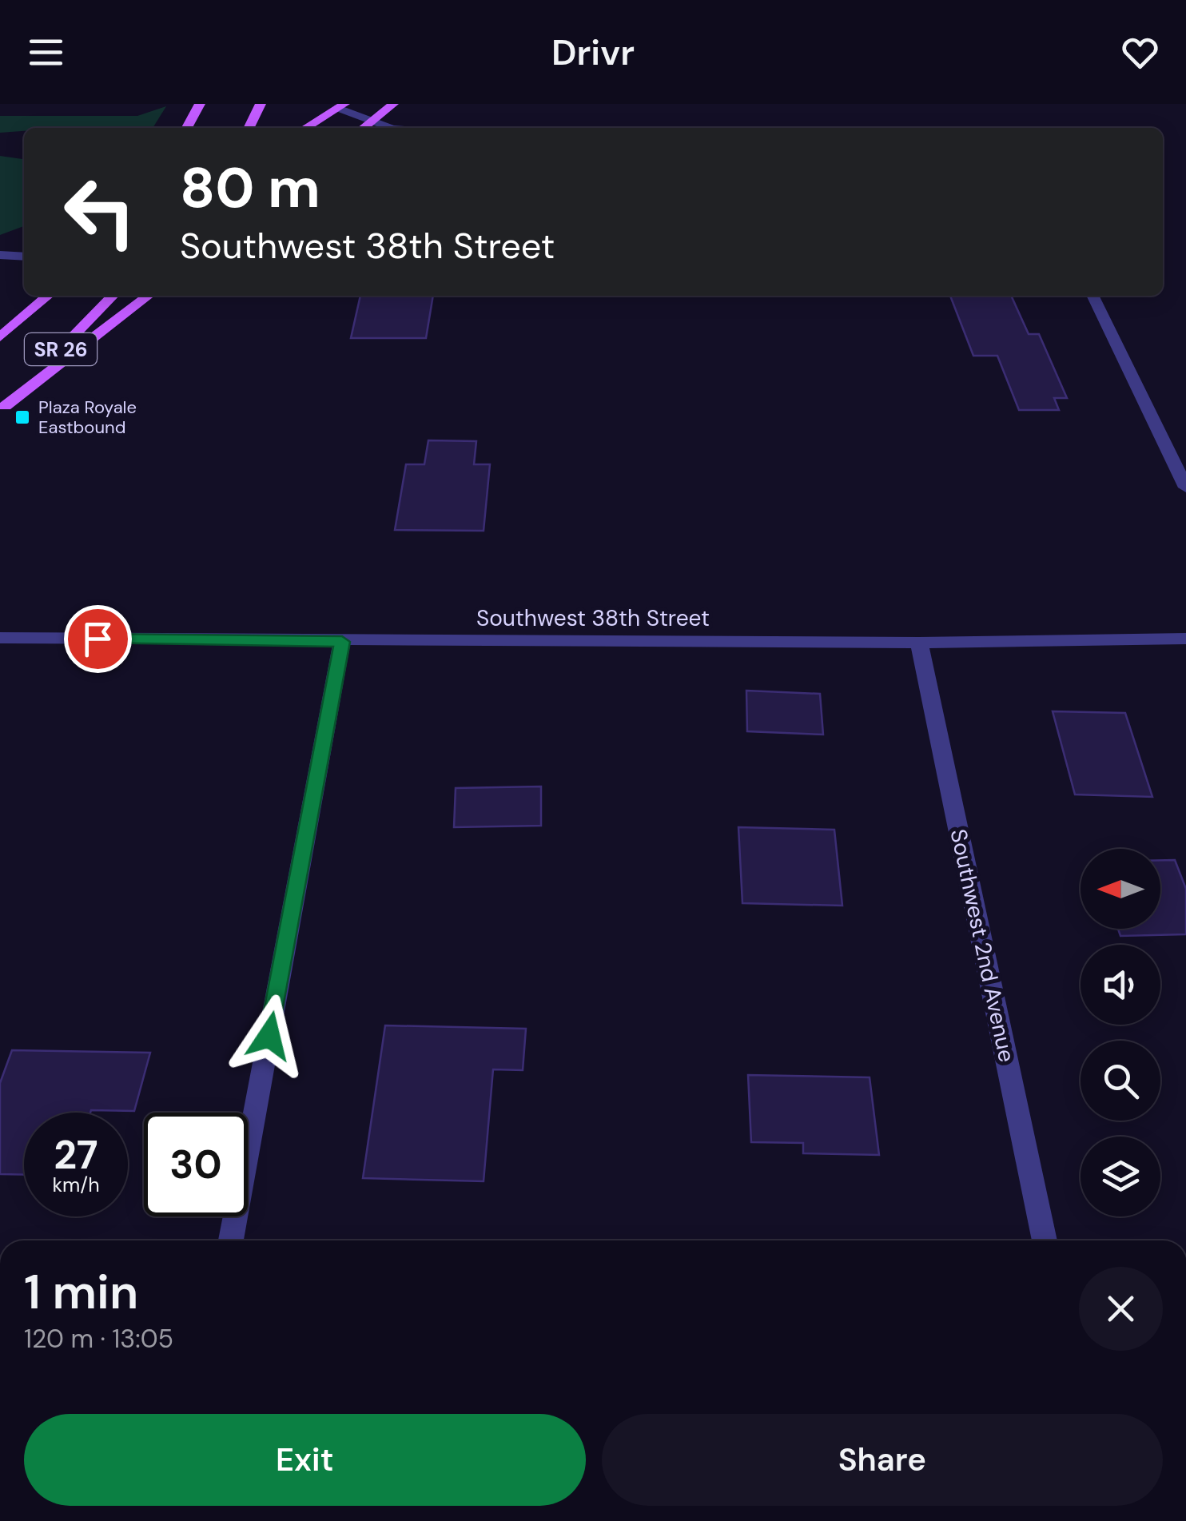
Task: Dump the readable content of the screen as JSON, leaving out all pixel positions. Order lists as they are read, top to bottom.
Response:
{
  "streets": {
    "main road": ["SR 26"],
    "street": ["Southwest 38th Street", "Southwest 2nd Avenue"]
  },
  "crossings": [
    ["Southwest 38th Street", "Southwest 2nd Avenue"]
  ],
  "places": {
    "transit": ["Plaza Royale Eastbound"]
  },
  "north": "left",
  "page": {
    "header": "Drivr",
    "turn": ["80 m", "Southwest 38th Street"],
    "speed": "27 km/h",
    "limit": "30",
    "heading": ["1 min", "120 m · 13:05"],
    "buttons": ["Exit", "Share"]
  }
}
